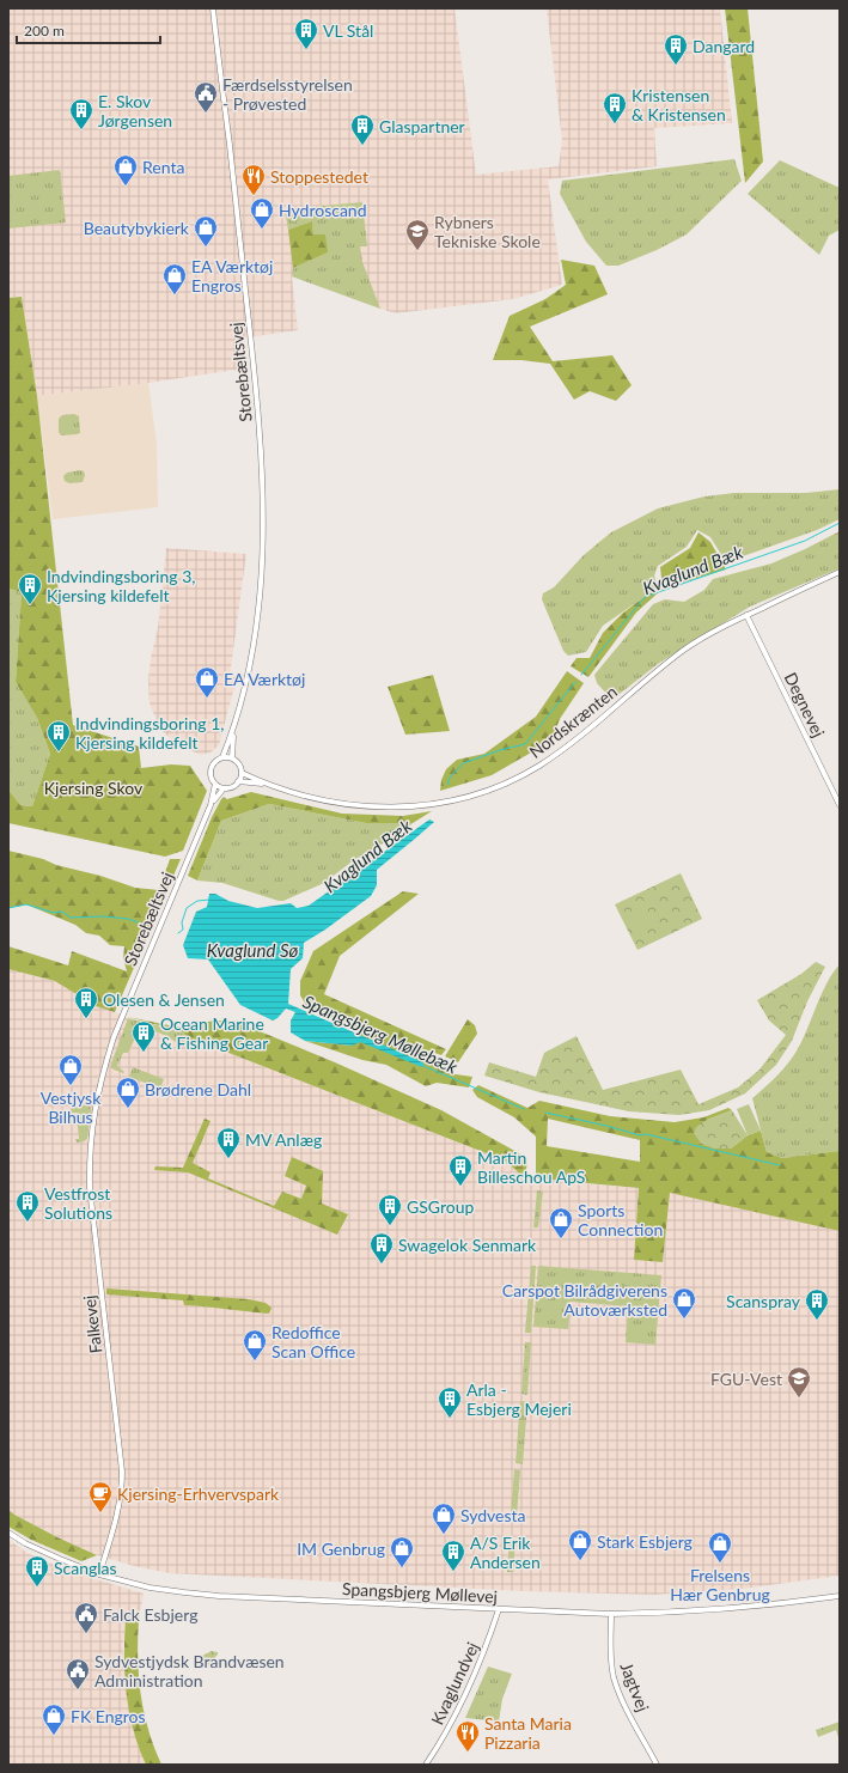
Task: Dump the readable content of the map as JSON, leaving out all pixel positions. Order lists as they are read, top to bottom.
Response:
{
  "streets": {
    "street": [
      "Storebæltsvej",
      "Degnevej",
      "Nordskrænten",
      "Falkevej",
      "Spangsbjerg Møllevej",
      "Kvaglundvej",
      "Jagtvej"
    ]
  },
  "crossings": [
    ["Storebæltsvej", "Nordskrænten"],
    ["Storebæltsvej", "Falkevej"],
    ["Degnevej", "Nordskrænten"],
    ["Falkevej", "Spangsbjerg Møllevej"],
    ["Spangsbjerg Møllevej", "Kvaglundvej"],
    ["Spangsbjerg Møllevej", "Jagtvej"]
  ],
  "water": ["Kvaglund Bæk", "Kvaglund Sø", "Spangsbjerg Møllebæk"],
  "parks": ["Kjersing Skov"],
  "places": {
    "building": [
      "VL Stål",
      "Dangard",
      "Kristensen & Kristensen",
      "E. Skov Jørgensen",
      "Glaspartner",
      "Indvindingsboring 3, Kjersing kildefelt",
      "Indvindingsboring 1, Kjersing kildefelt",
      "Olesen & Jensen",
      "Ocean Marine & Fishing Gear",
      "MV Anlæg",
      "Martin Billeschou ApS",
      "Vestfrost Solutions",
      "GSGroup",
      "Swagelok Senmark",
      "Scanspray",
      "Arla - Esbjerg Mejeri",
      "A/S Erik Andersen",
      "Scanglas"
    ],
    "public building": ["Færdselsstyrelsen - Prøvested", "Falck Esbjerg", "Sydvestjydsk Brandvæsen Administration"],
    "shop": [
      "Renta",
      "Hydroscand",
      "Beautybykierk",
      "EA Værktøj Engros",
      "EA Værktøj",
      "Vestjysk Bilhus",
      "Brødrene Dahl",
      "Sports Connection",
      "Carspot Bilrådgiverens Autoværksted",
      "Redoffice Scan Office",
      "Sydvesta",
      "Stark Esbjerg",
      "Frelsens Hær Genbrug",
      "IM Genbrug",
      "FK Engros"
    ],
    "restaurant": ["Stoppestedet", "Santa Maria Pizzaria"],
    "school or university": ["Rybners Tekniske Skole", "FGU-Vest"],
    "cafe": ["Kjersing-Erhvervspark"]
  },
  "scale_bar": "200 m"
}
